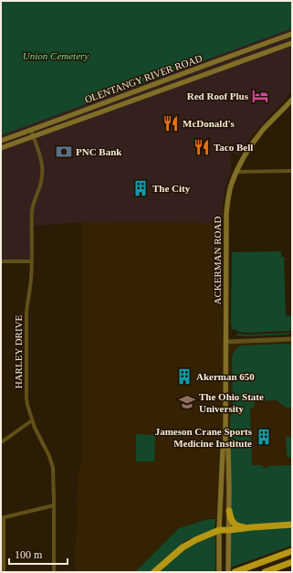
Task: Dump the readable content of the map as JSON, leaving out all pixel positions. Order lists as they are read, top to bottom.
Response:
{
  "streets": {
    "main road": ["OLENTANGY RIVER ROAD", "ACKERMAN ROAD"],
    "street": ["HARLEY DRIVE"]
  },
  "crossings": [
    ["OLENTANGY RIVER ROAD", "HARLEY DRIVE"]
  ],
  "parks": ["Union Cemetery"],
  "places": {
    "hotel": ["Red Roof Plus"],
    "restaurant": ["McDonald's", "Taco Bell"],
    "bank": ["PNC Bank"],
    "building": ["The City", "Akerman 650", "Jameson Crane Sports Medicine Institute"],
    "school or university": ["The Ohio State University"]
  },
  "scale_bar": "100 m"
}
